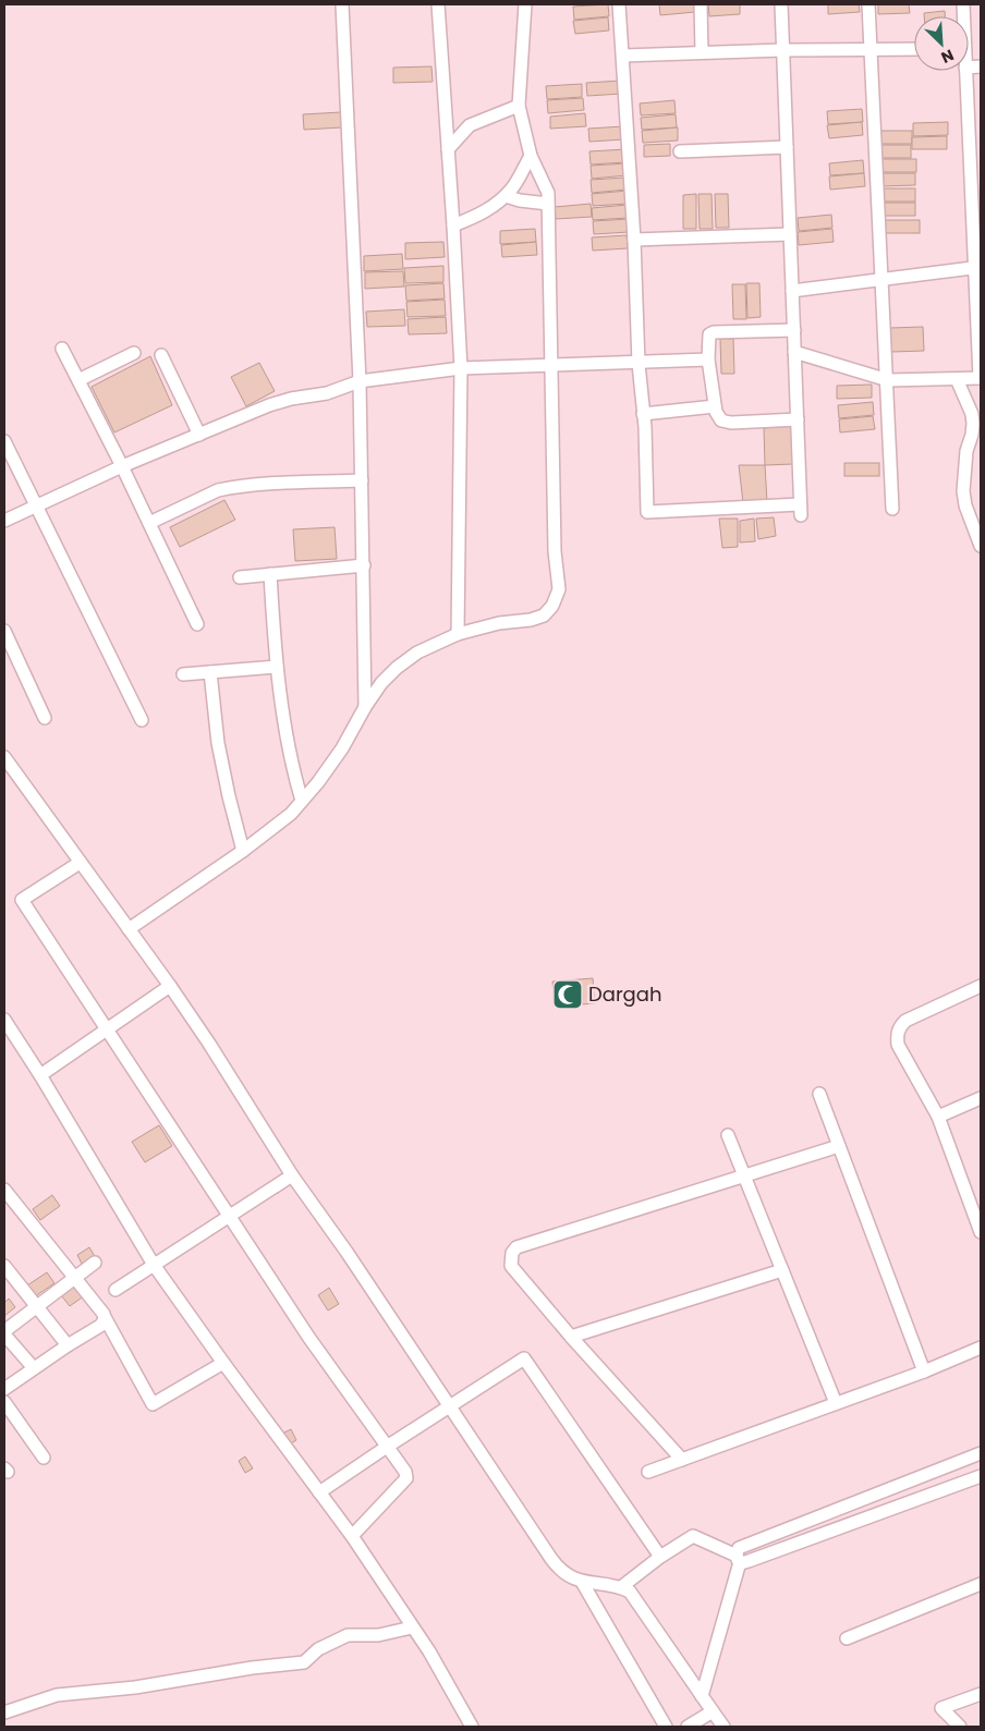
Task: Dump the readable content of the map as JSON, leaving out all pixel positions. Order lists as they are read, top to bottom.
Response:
{
  "places": {
    "mosque": ["Dargah"]
  },
  "north": "bottom right"
}
